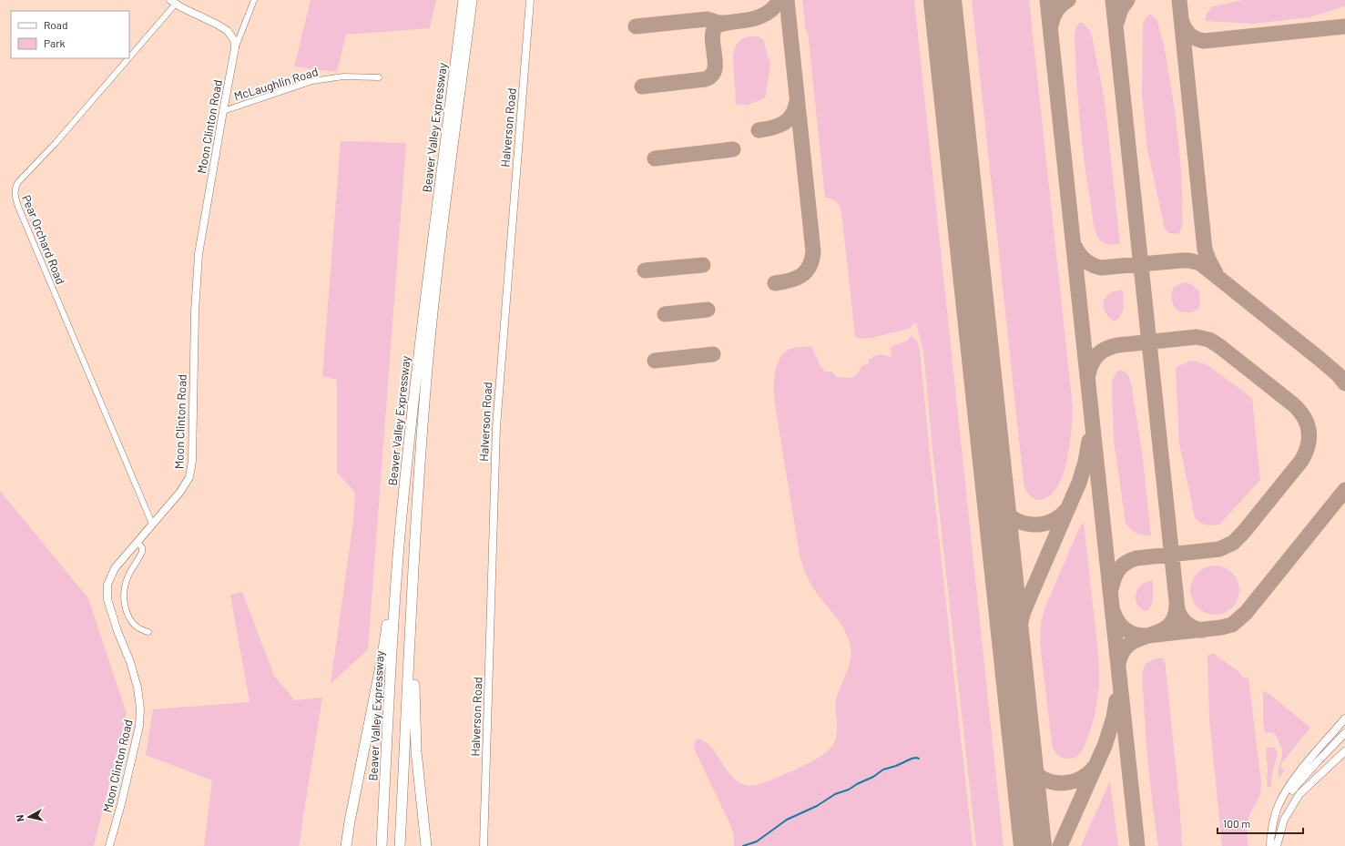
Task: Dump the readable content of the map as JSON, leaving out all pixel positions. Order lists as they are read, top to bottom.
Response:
{
  "streets": {
    "highway": ["Beaver Valley Expressway"],
    "street": [
      "McLaughlin Road",
      "Moon Clinton Road",
      "Halverson Road",
      "Pear Orchard Road"
    ]
  },
  "crossings": [
    ["McLaughlin Road", "Moon Clinton Road"],
    ["Moon Clinton Road", "Pear Orchard Road"]
  ],
  "legend": ["Road", "Park"],
  "scale_bar": "100 m",
  "north": "left"
}
